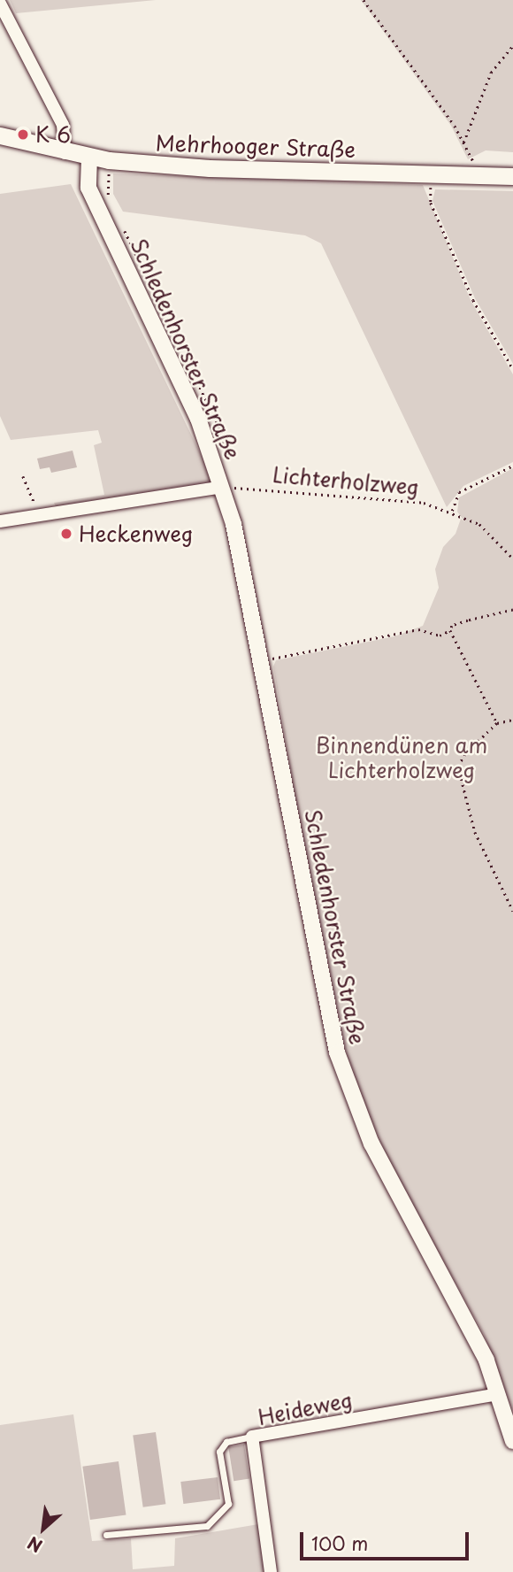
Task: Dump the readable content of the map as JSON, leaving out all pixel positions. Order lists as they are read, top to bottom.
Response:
{
  "streets": {
    "main road": ["Mehrhooger Straße"],
    "street": ["Schledenhorster Straße", "Heideweg"],
    "path": ["Lichterholzweg"]
  },
  "crossings": [
    ["Mehrhooger Straße", "Schledenhorster Straße"],
    ["Schledenhorster Straße", "Lichterholzweg"],
    ["Schledenhorster Straße", "Heideweg"]
  ],
  "parks": ["Binnendünen am Lichterholzweg"],
  "places": ["K 6", "Heckenweg"],
  "scale_bar": "100 m",
  "north": "bottom left"
}
